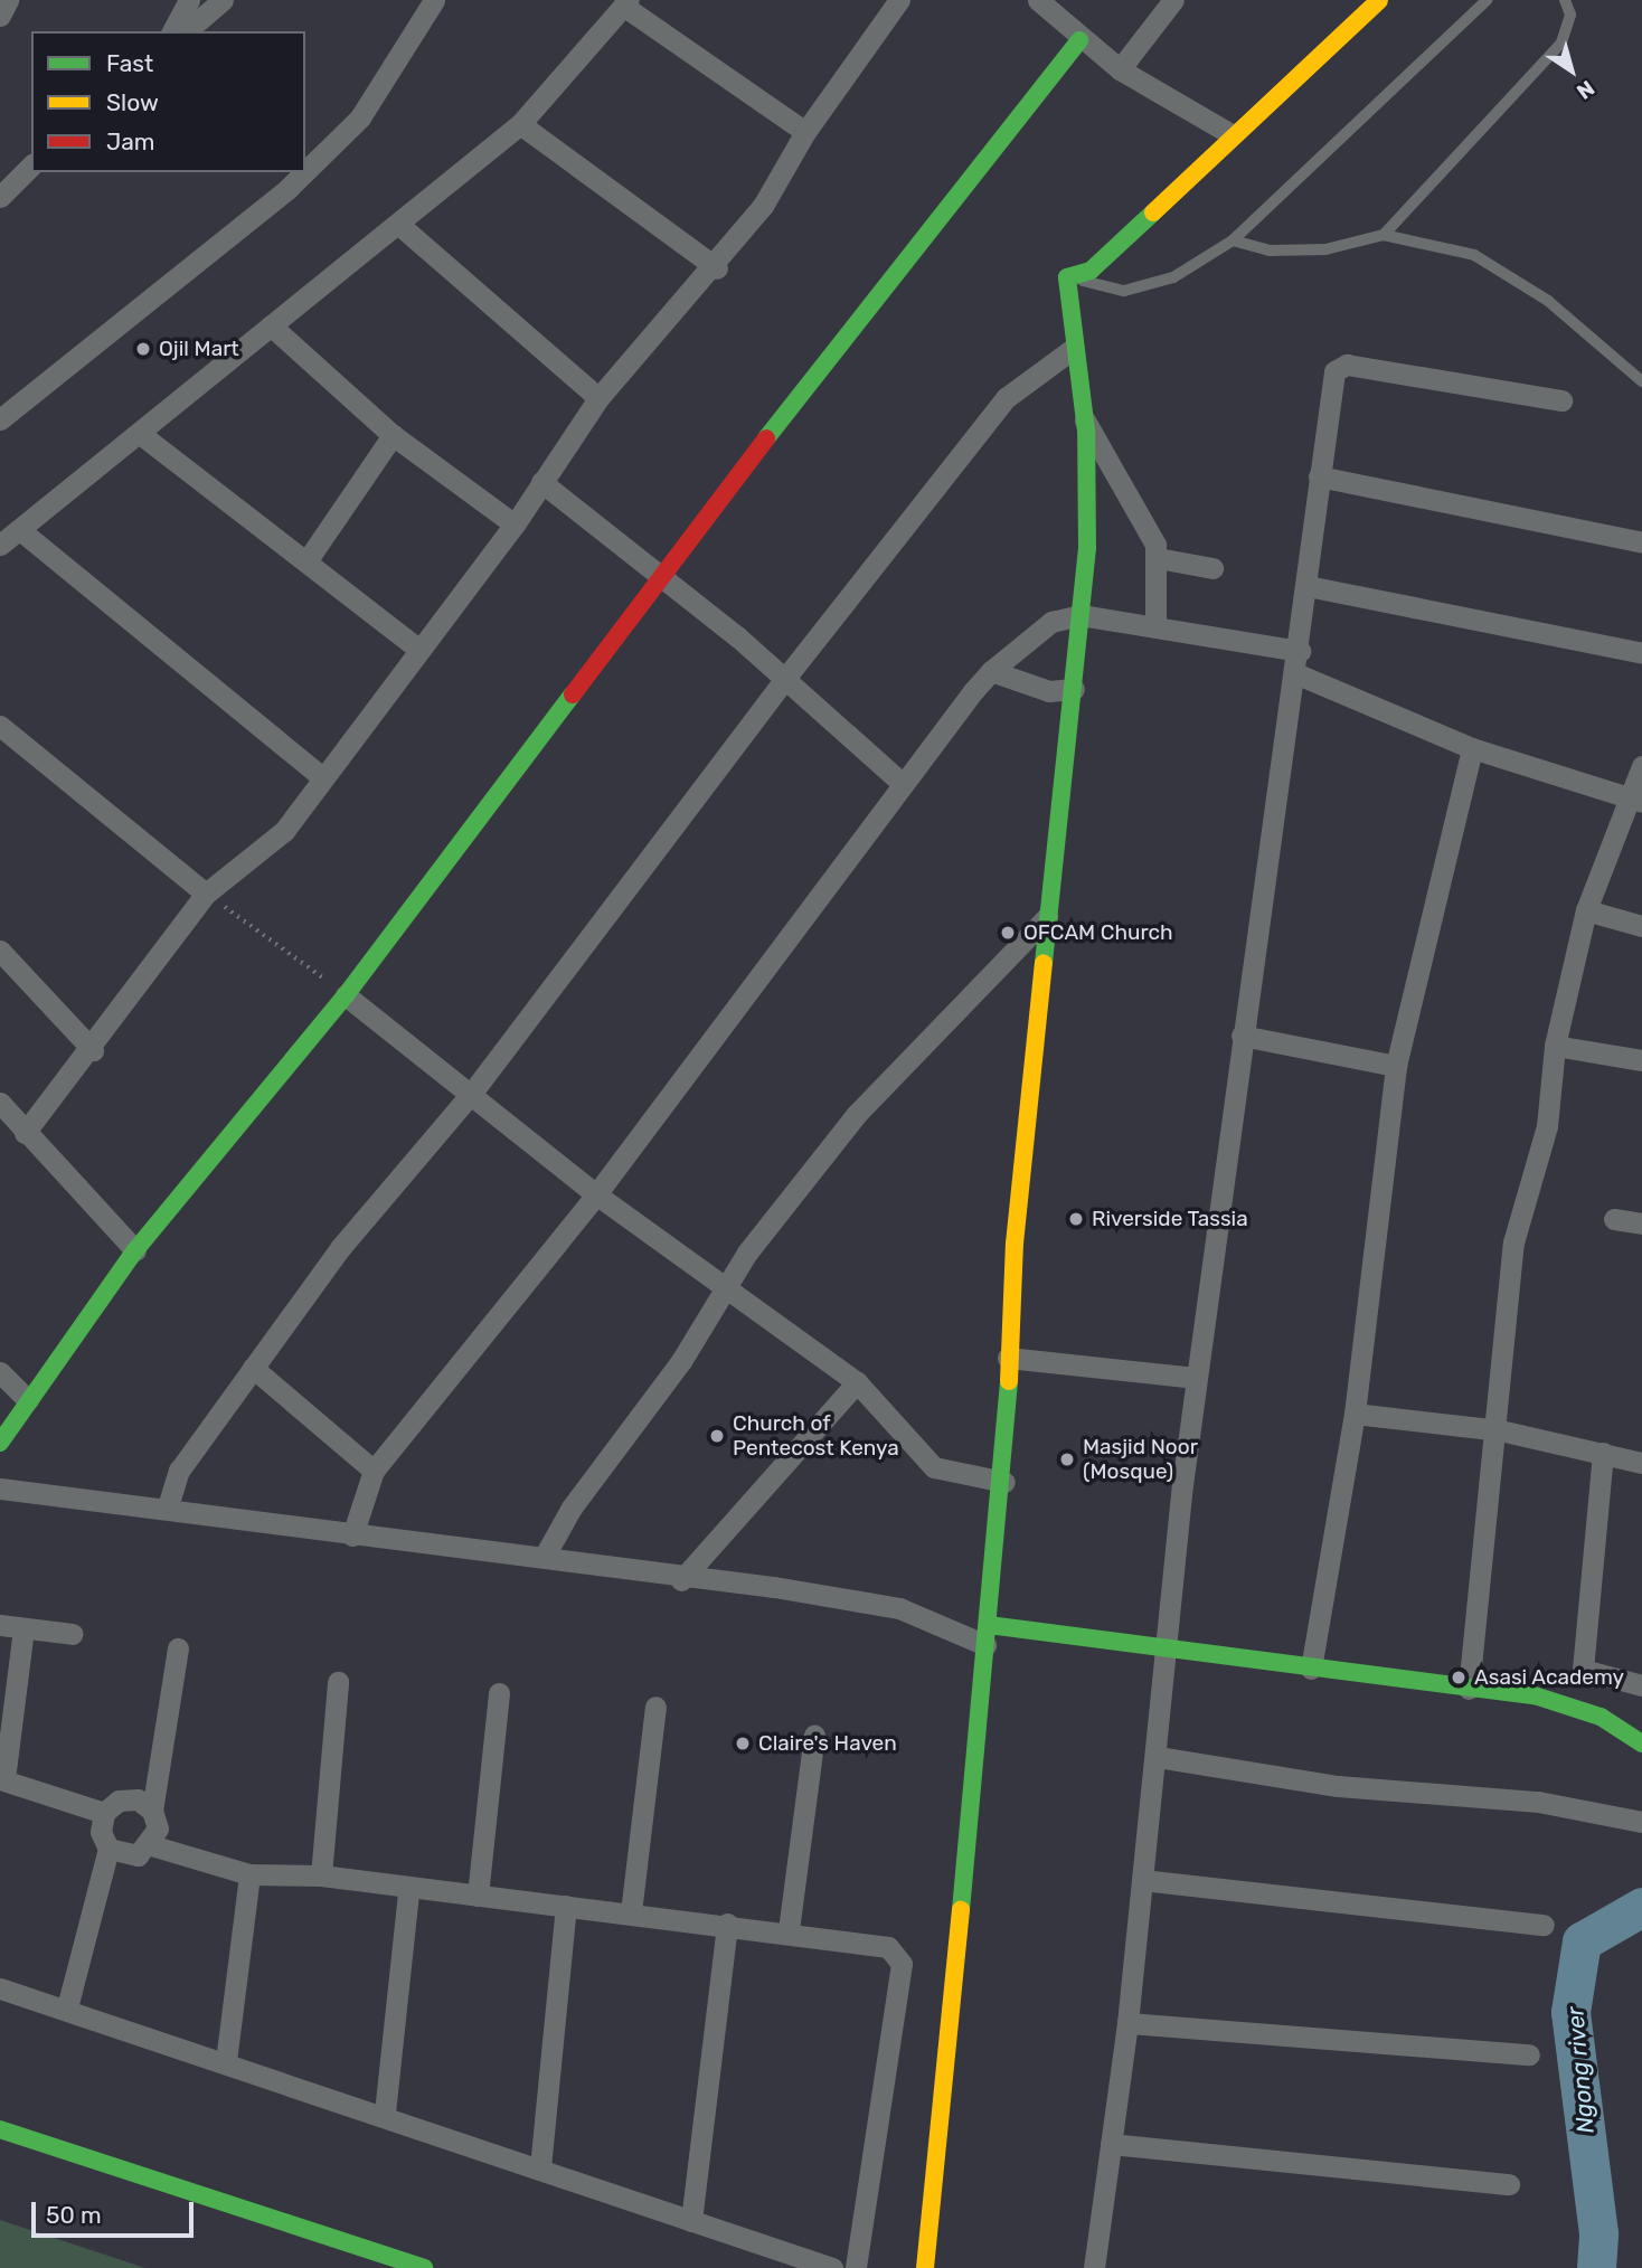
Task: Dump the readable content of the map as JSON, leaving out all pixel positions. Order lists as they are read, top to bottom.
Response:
{
  "water": ["Ngong river"],
  "places": [
    "Ojil Mart",
    "OFCAM Church",
    "Riverside Tassia",
    "Church of Pentecost Kenya",
    "Masjid Noor (Mosque)",
    "Asasi Academy",
    "Claire's Haven"
  ],
  "legend": ["Fast", "Slow", "Jam"],
  "scale_bar": "50 m",
  "north": "bottom right"
}
